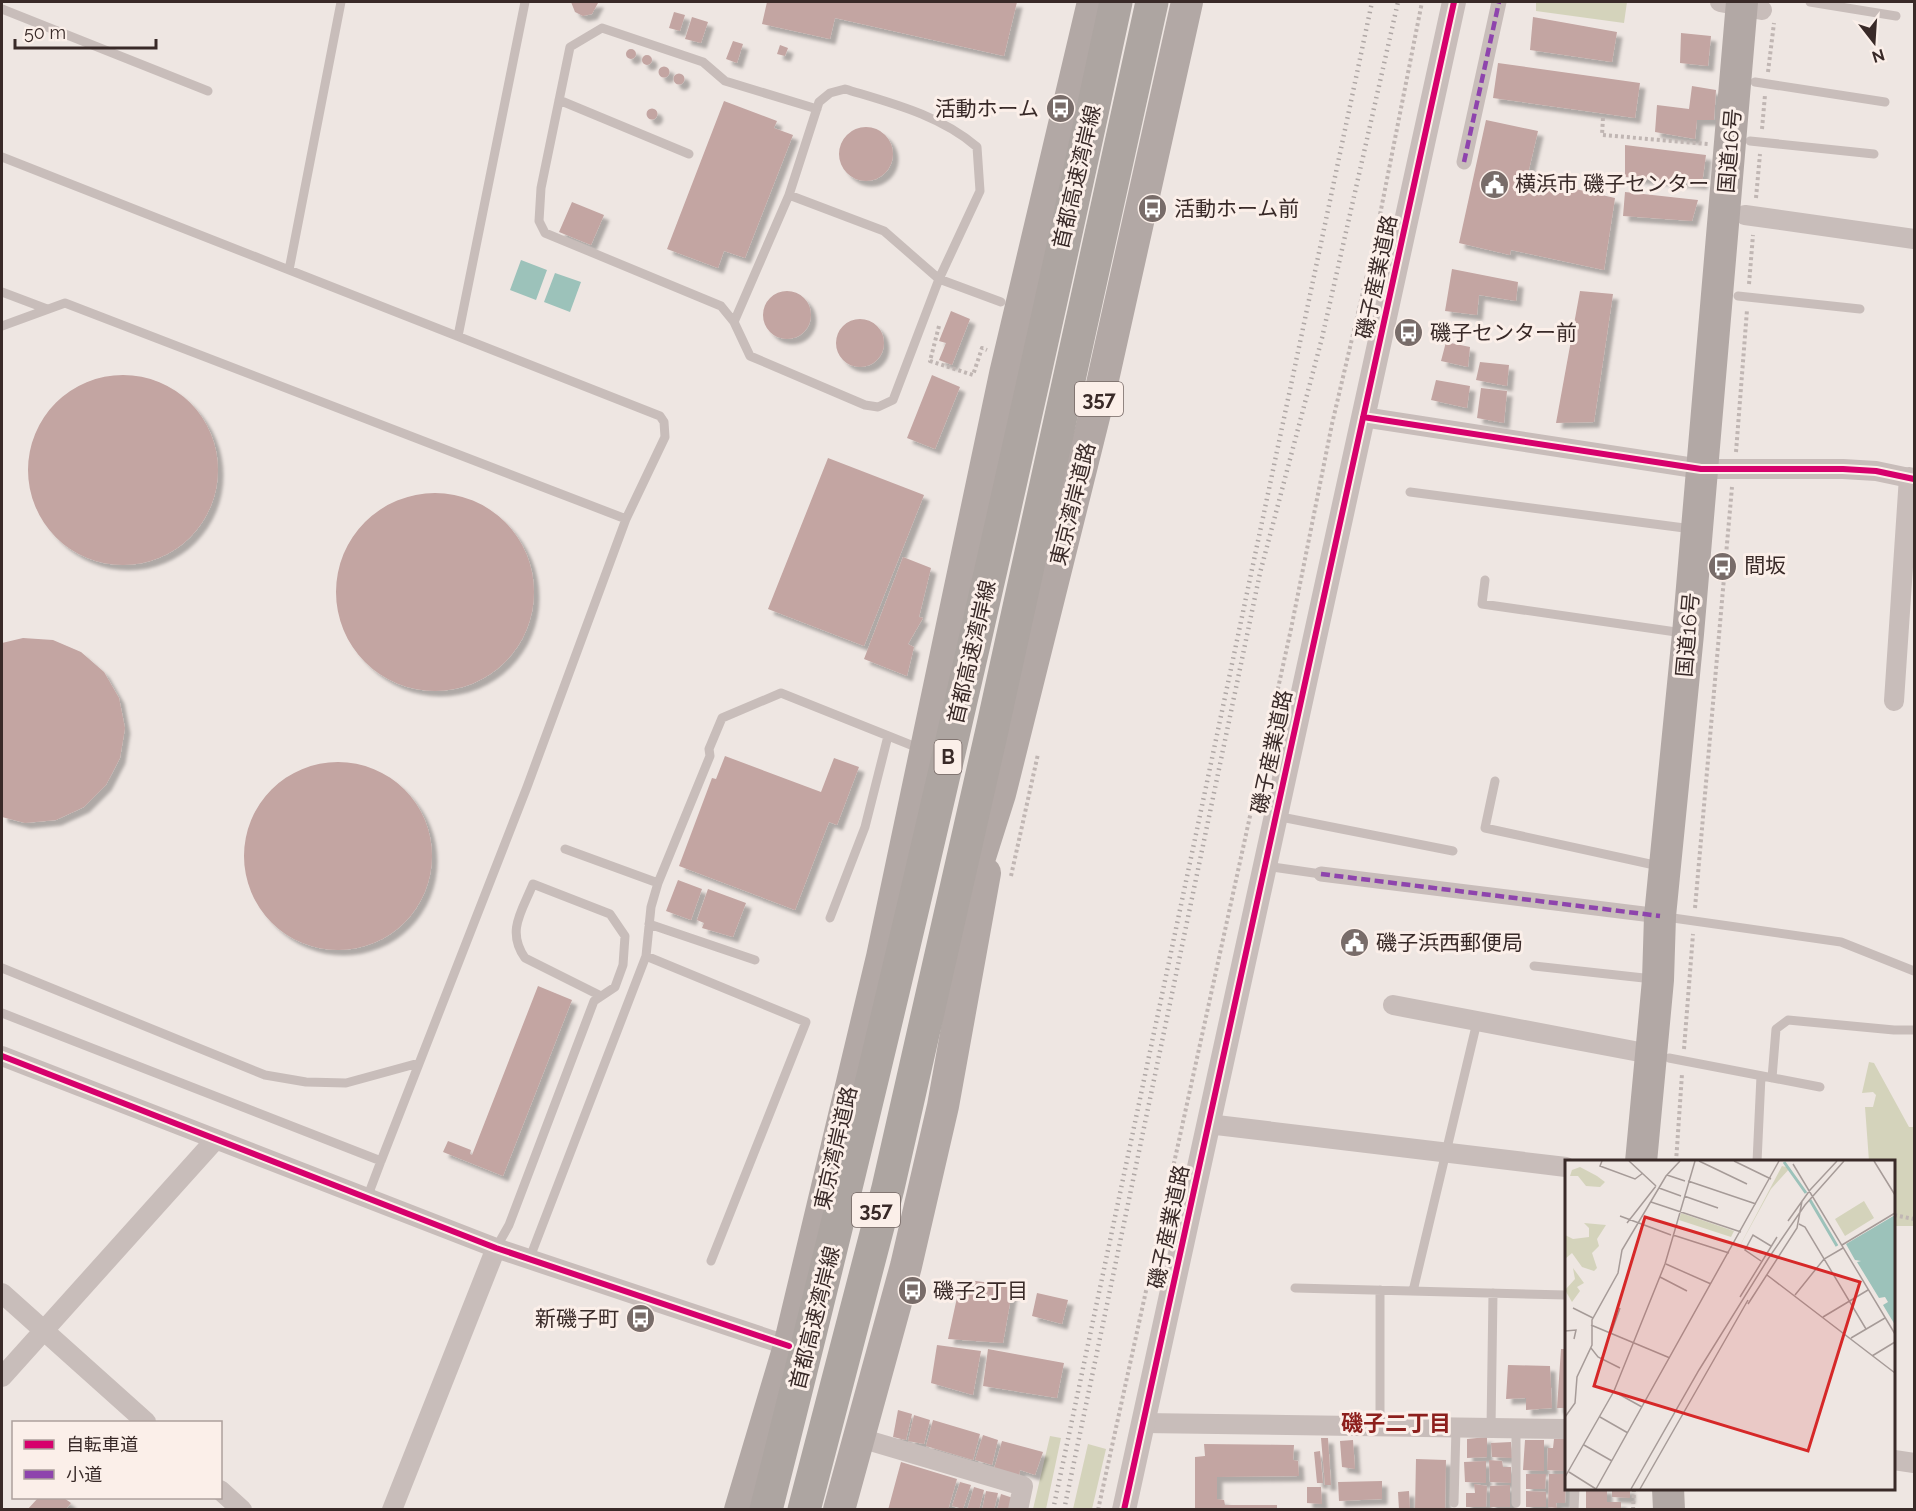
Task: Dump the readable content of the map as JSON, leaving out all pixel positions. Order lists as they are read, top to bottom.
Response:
{
  "streets": {
    "highway": [
      "国道16号",
      "首都高速湾岸線",
      "357",
      "東京湾岸道路",
      "B"
    ],
    "street": ["磯子産業道路"]
  },
  "districts": ["磯子二丁目"],
  "places": {
    "bus stop": [
      "活動ホーム",
      "活動ホーム前",
      "磯子センター前",
      "間坂",
      "磯子2丁目",
      "新磯子町"
    ],
    "public building": ["横浜市 磯子センター", "磯子浜西郵便局"]
  },
  "legend": ["自転車道", "小道"],
  "scale_bar": "50 m",
  "north": "bottom"
}
